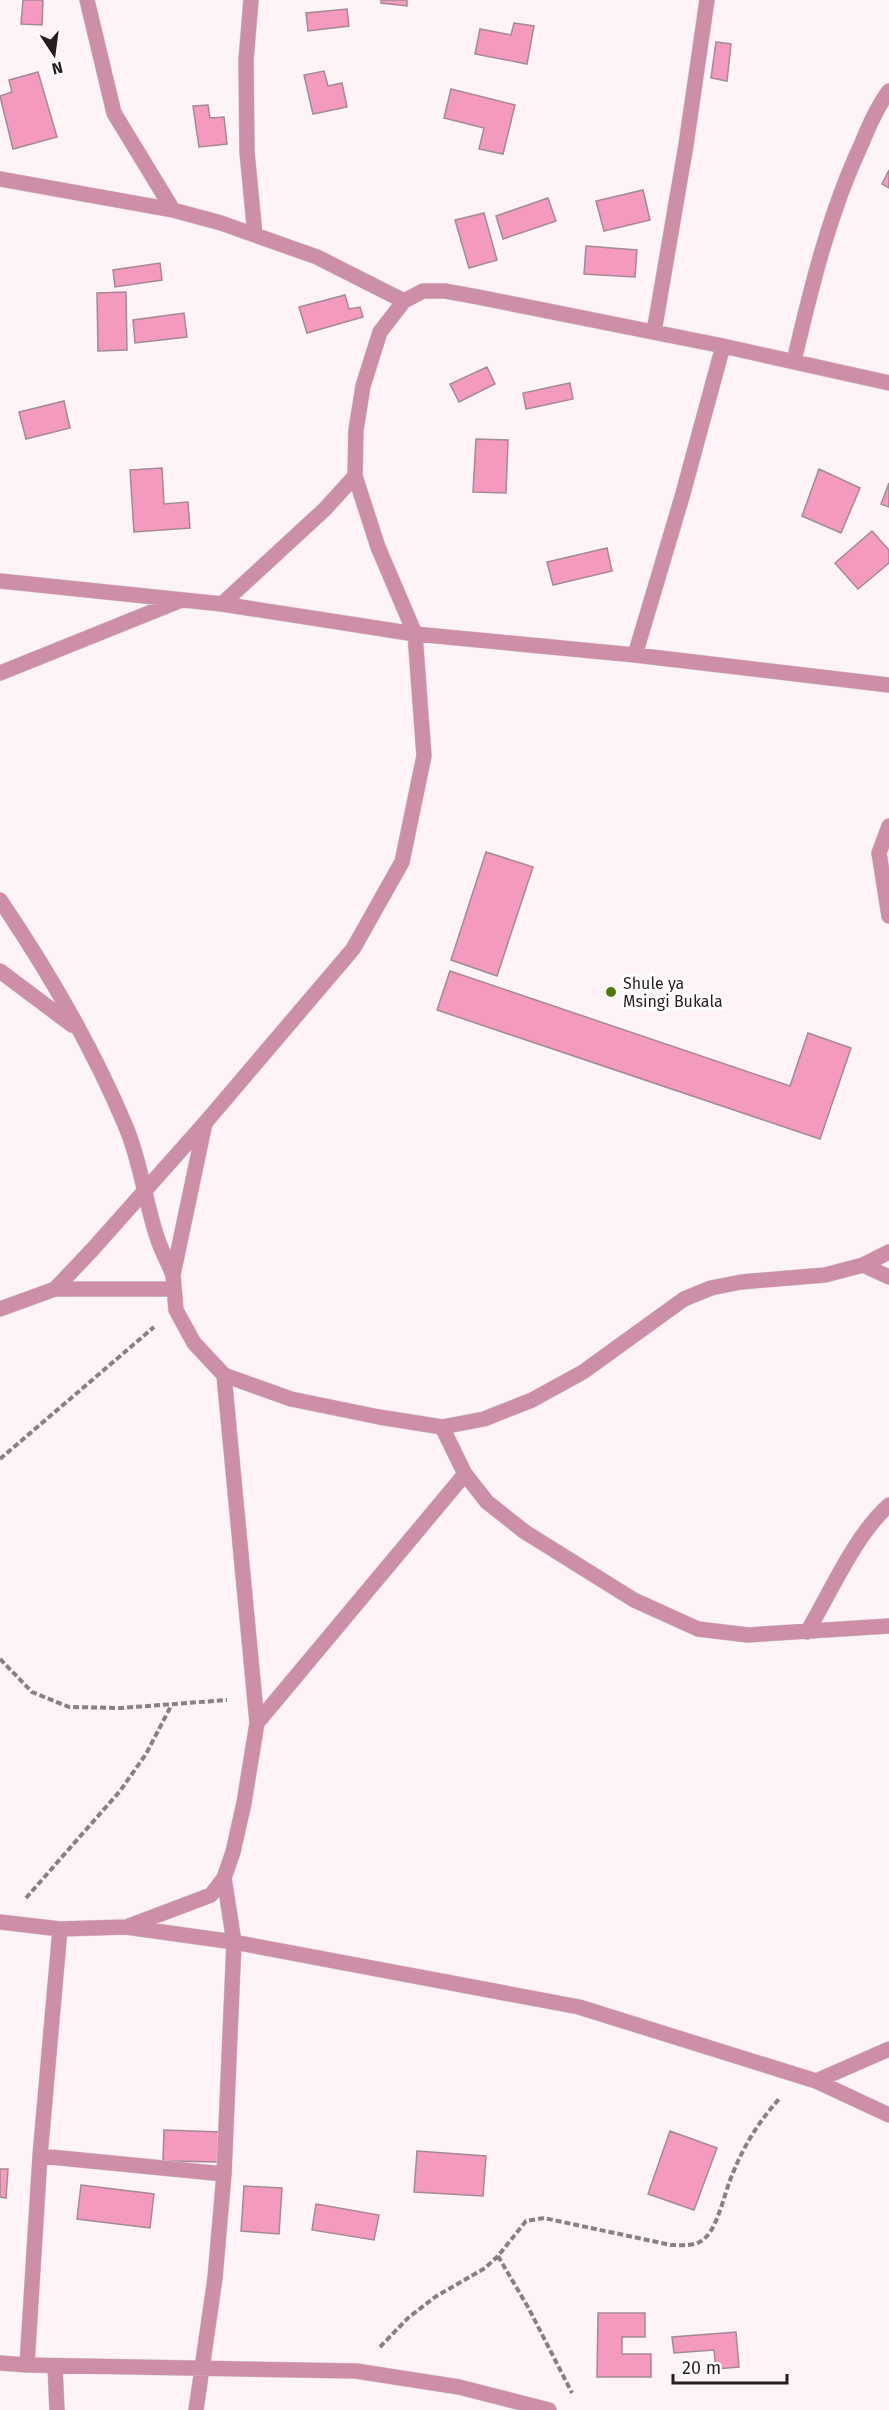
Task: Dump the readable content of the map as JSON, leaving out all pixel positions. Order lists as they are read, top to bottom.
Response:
{
  "places": ["Shule ya Msingi Bukala"],
  "scale_bar": "20 m",
  "north": "bottom"
}
